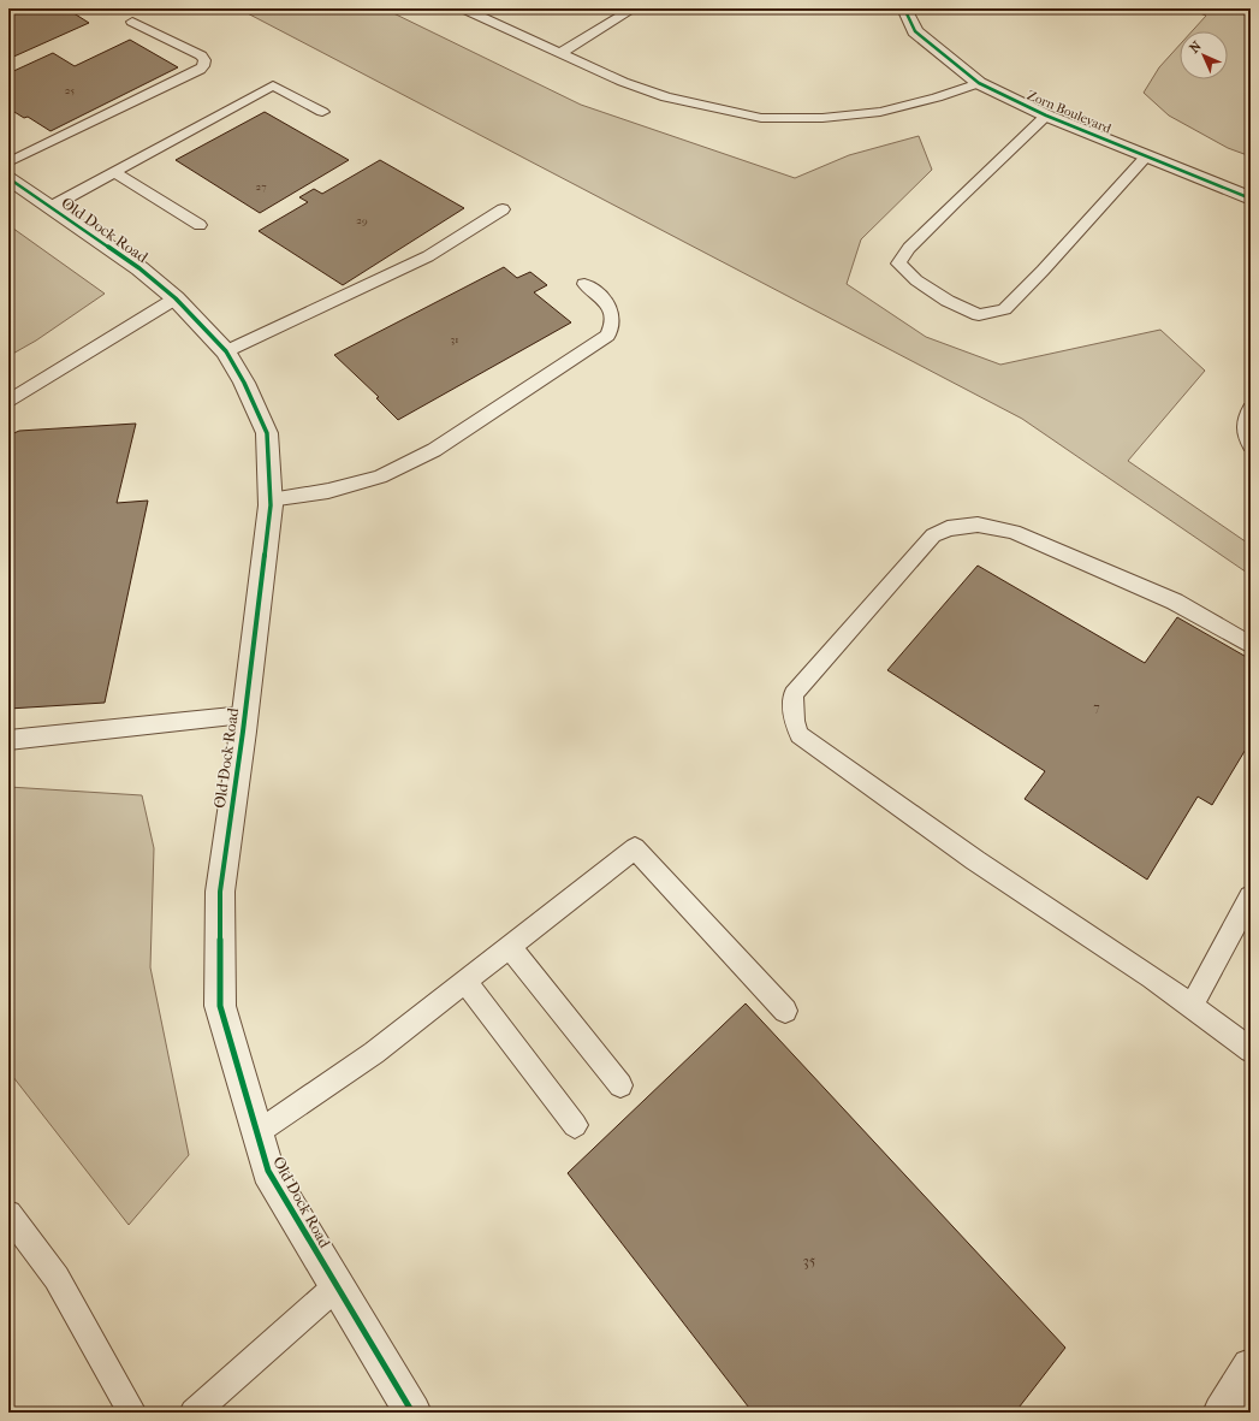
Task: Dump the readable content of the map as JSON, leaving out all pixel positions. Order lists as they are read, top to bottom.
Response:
{
  "streets": {
    "street": ["Zorn Boulevard", "Old Dock Road"]
  },
  "house_numbers": [
    "25",
    "27",
    "29",
    "31",
    "7",
    "35"
  ],
  "north": "top left"
}
